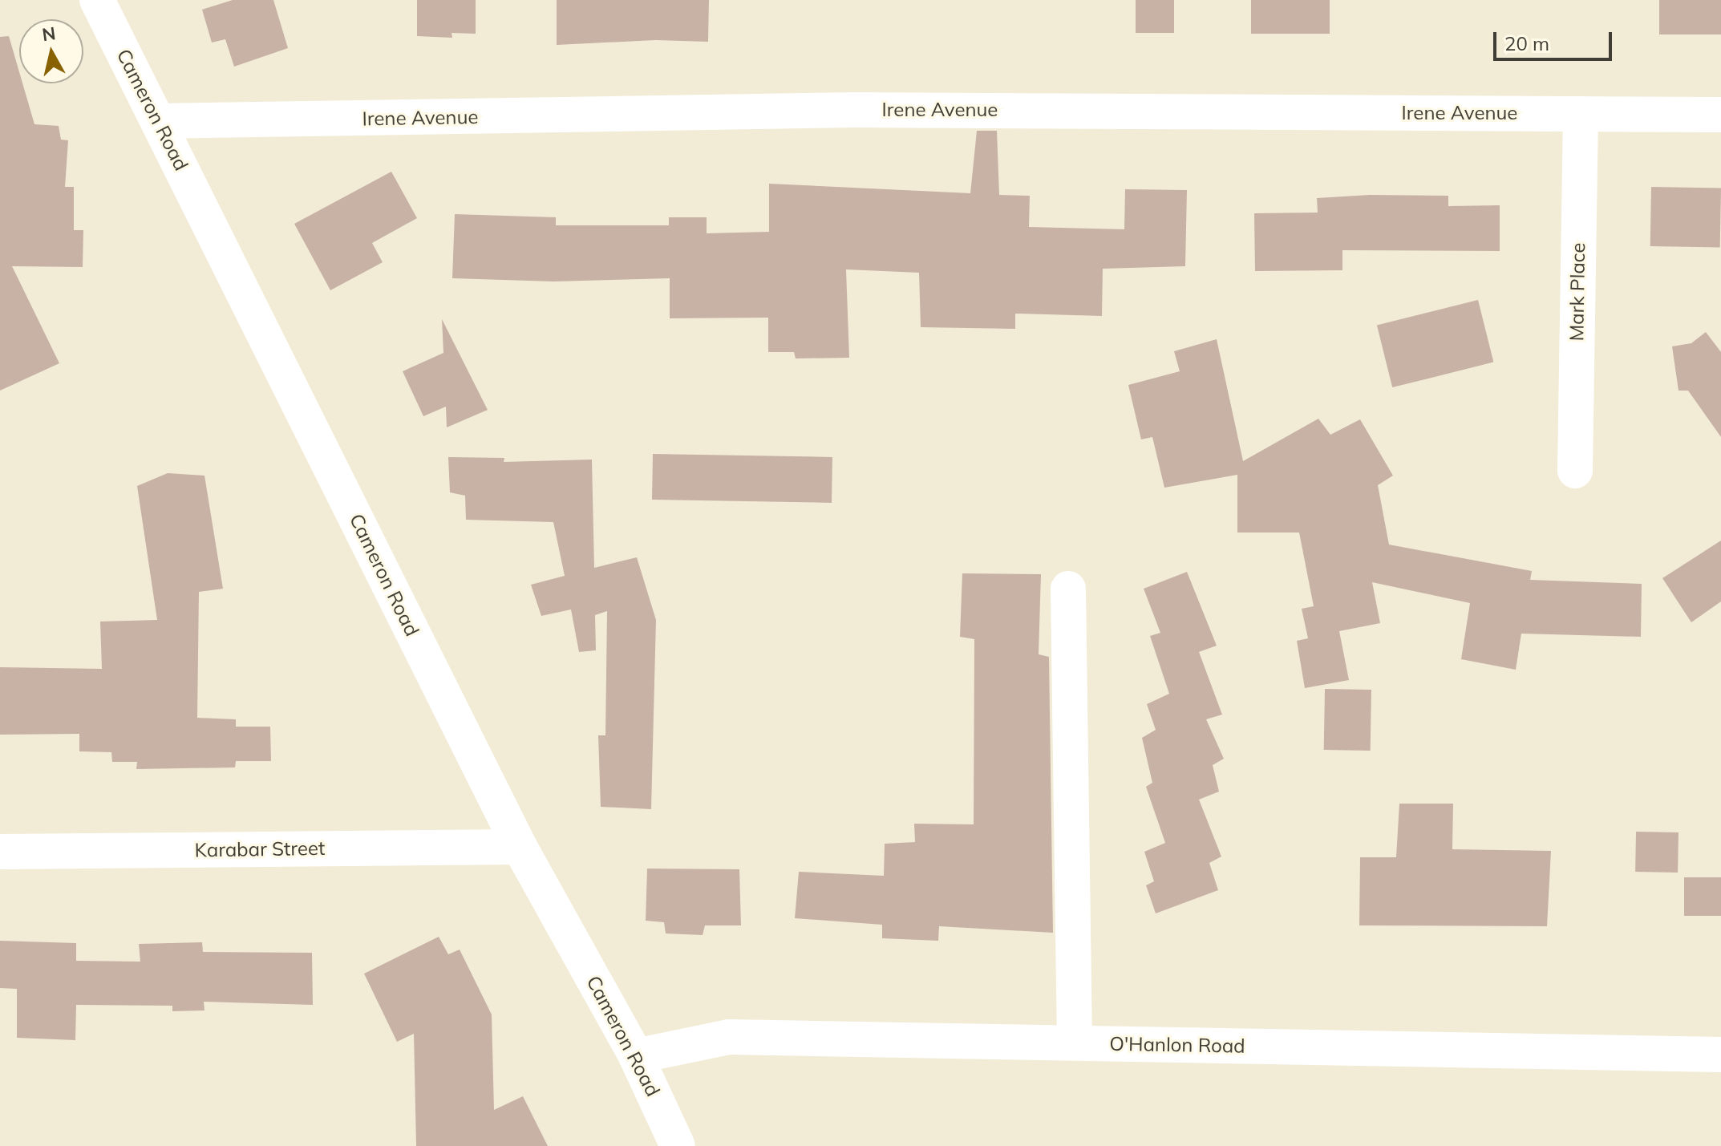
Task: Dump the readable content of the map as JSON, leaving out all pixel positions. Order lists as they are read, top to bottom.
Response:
{
  "streets": {
    "street": [
      "Cameron Road",
      "Irene Avenue",
      "Mark Place",
      "Karabar Street",
      "O'Hanlon Road"
    ]
  },
  "crossings": [
    ["Cameron Road", "Irene Avenue"],
    ["Cameron Road", "Karabar Street"],
    ["Cameron Road", "O'Hanlon Road"],
    ["Irene Avenue", "Mark Place"]
  ],
  "scale_bar": "20 m",
  "north": "top"
}
